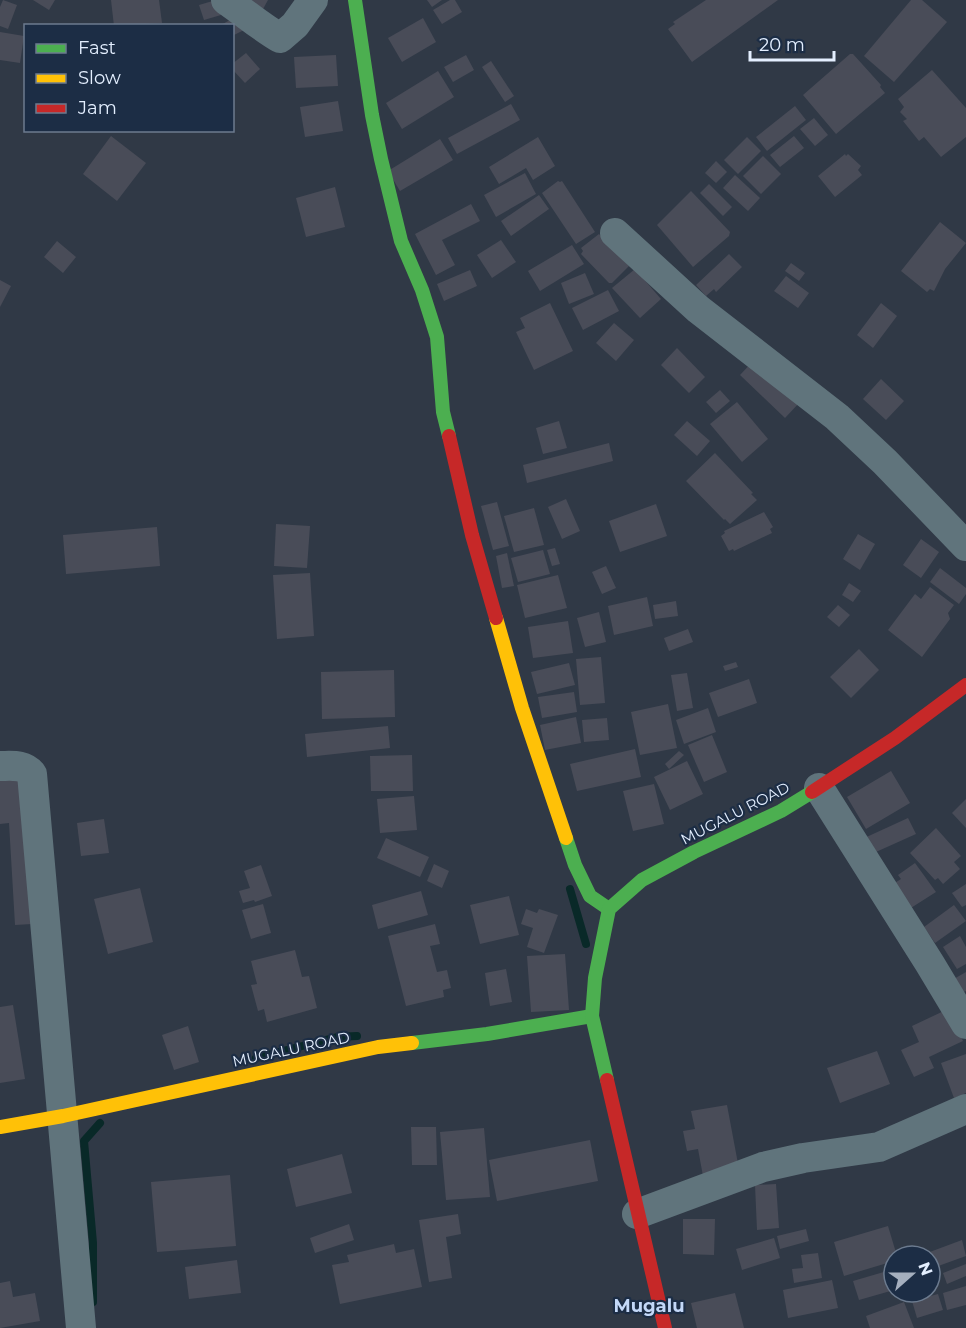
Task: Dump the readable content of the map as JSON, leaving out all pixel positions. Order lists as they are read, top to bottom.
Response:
{
  "streets": {
    "street": ["MUGALU ROAD"]
  },
  "districts": ["Mugalu"],
  "legend": ["Fast", "Slow", "Jam"],
  "scale_bar": "20 m",
  "north": "right"
}
